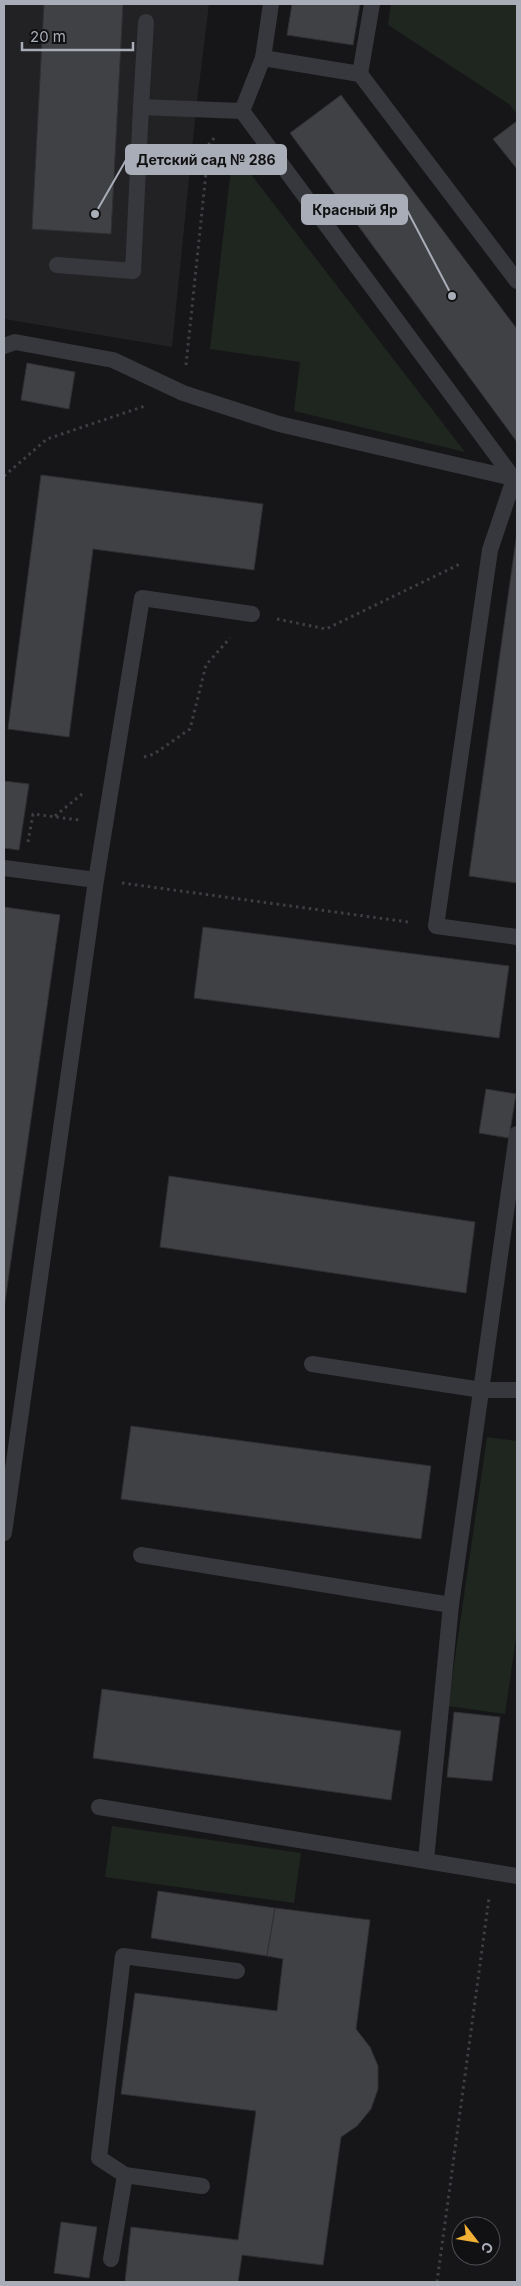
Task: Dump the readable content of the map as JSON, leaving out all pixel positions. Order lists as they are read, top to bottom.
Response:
{
  "places": ["Детский сад № 286", "Красный Яр"],
  "scale_bar": "20 m",
  "north": "bottom right"
}
